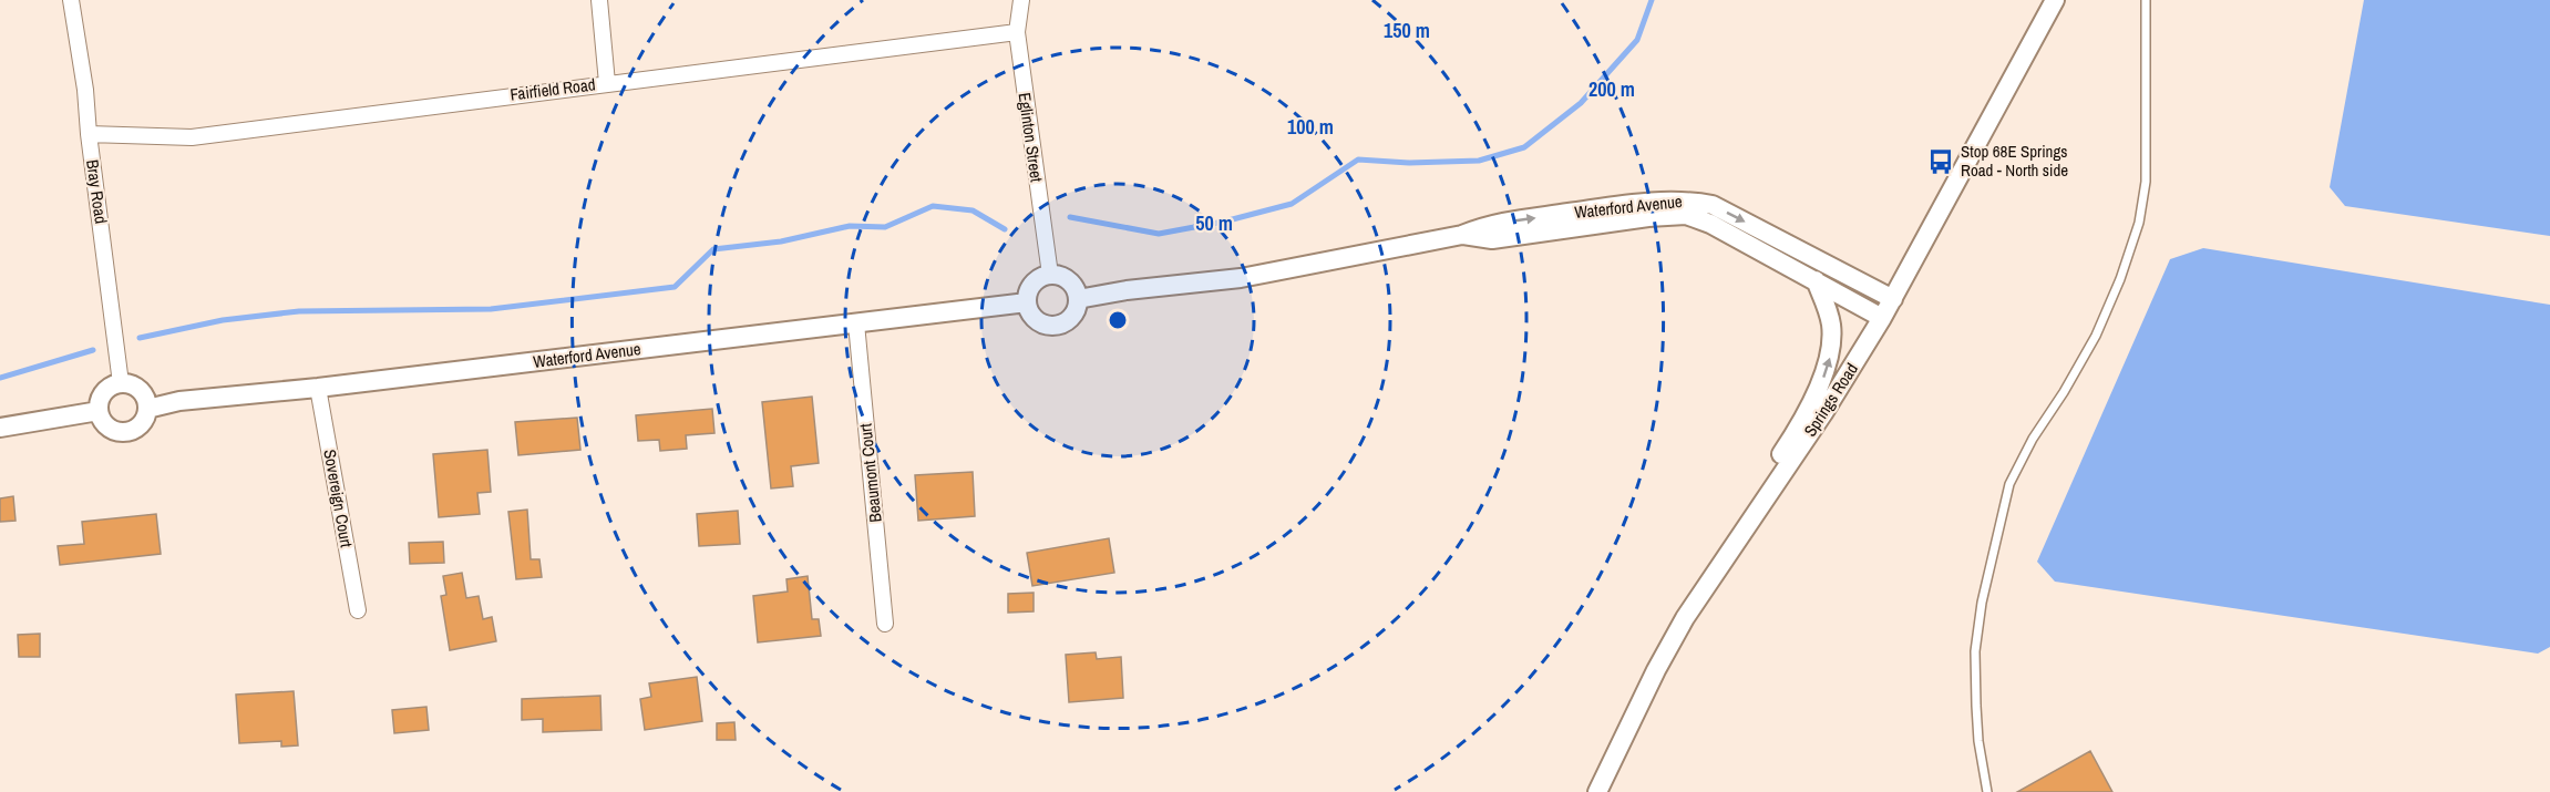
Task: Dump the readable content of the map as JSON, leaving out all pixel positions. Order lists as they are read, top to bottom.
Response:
{
  "streets": {
    "street": [
      "Fairfield Road",
      "Eglinton Street",
      "Bray Road",
      "Waterford Avenue",
      "Springs Road",
      "Beaumont Court",
      "Sovereign Court"
    ]
  },
  "crossings": [
    ["Fairfield Road", "Eglinton Street"],
    ["Fairfield Road", "Bray Road"],
    ["Eglinton Street", "Waterford Avenue"],
    ["Bray Road", "Waterford Avenue"],
    ["Waterford Avenue", "Springs Road"],
    ["Waterford Avenue", "Beaumont Court"],
    ["Waterford Avenue", "Sovereign Court"]
  ],
  "places": {
    "bus stop": ["Stop 68E Springs Road - North side"]
  },
  "rings": [
    "150 m",
    "200 m",
    "100 m",
    "50 m"
  ]
}
